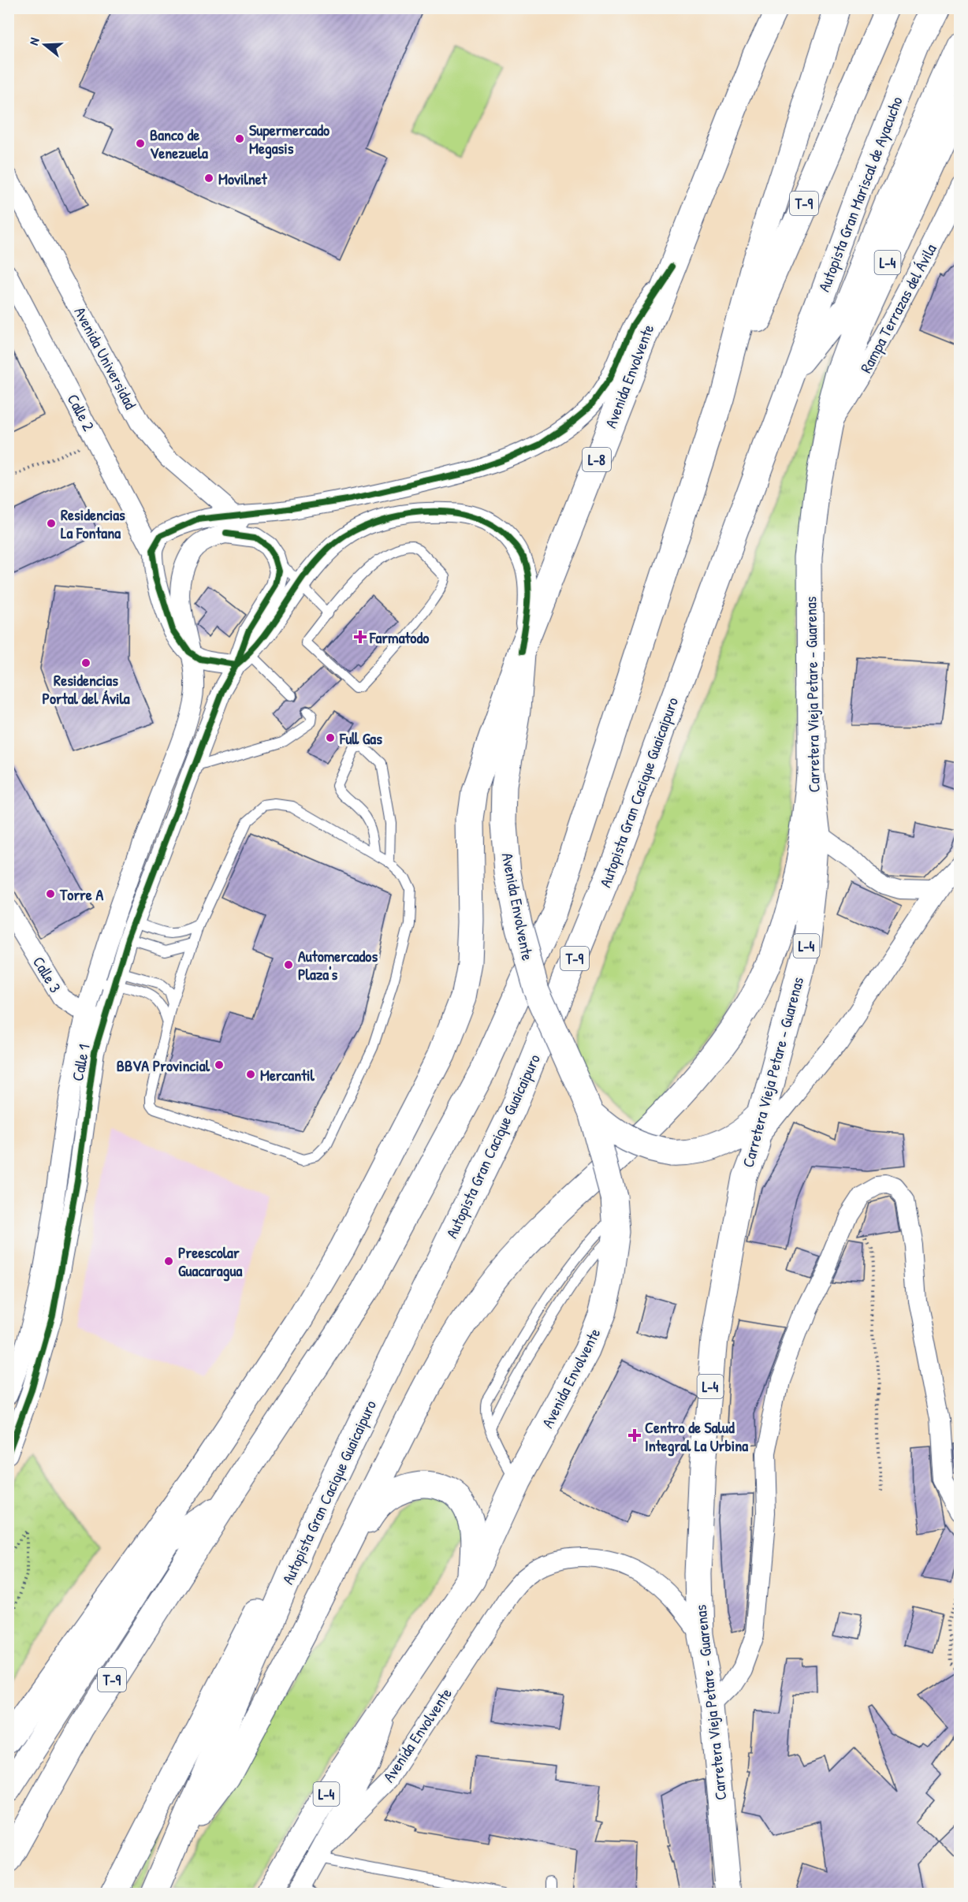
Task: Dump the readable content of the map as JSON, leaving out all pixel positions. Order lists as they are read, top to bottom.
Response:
{
  "streets": {
    "main road": [
      "Autopista Gran Mariscal de Ayacucho",
      "T-9",
      "L-4",
      "Avenida Envolvente",
      "L-8",
      "Carretera Vieja Petare - Guarenas",
      "Autopista Gran Cacique Guaicaipuro"
    ],
    "street": [
      "Rampa Terrazas del Ávila",
      "Avenida Universidad",
      "Calle 2",
      "Calle 3",
      "Calle 1"
    ]
  },
  "crossings": [
    ["Autopista Gran Mariscal de Ayacucho", "Autopista Gran Cacique Guaicaipuro"],
    ["Rampa Terrazas del Ávila", "Carretera Vieja Petare - Guarenas"],
    ["Avenida Universidad", "Calle 2"],
    ["Avenida Universidad", "Calle 1"],
    ["Avenida Envolvente", "Carretera Vieja Petare - Guarenas"],
    ["Calle 2", "Calle 1"],
    ["Calle 3", "Calle 1"]
  ],
  "places": {
    "other": [
      "Supermercado Megasis",
      "Banco de Venezuela",
      "Movilnet",
      "Residencias La Fontana",
      "Residencias Portal del Ávila",
      "Full Gas",
      "Torre A",
      "Automercados Plaza's",
      "BBVA Provincial",
      "Mercantil",
      "Preescolar Guacaragua"
    ],
    "health": ["Farmatodo", "Centro de Salud Integral La Urbina"]
  },
  "north": "left"
}
